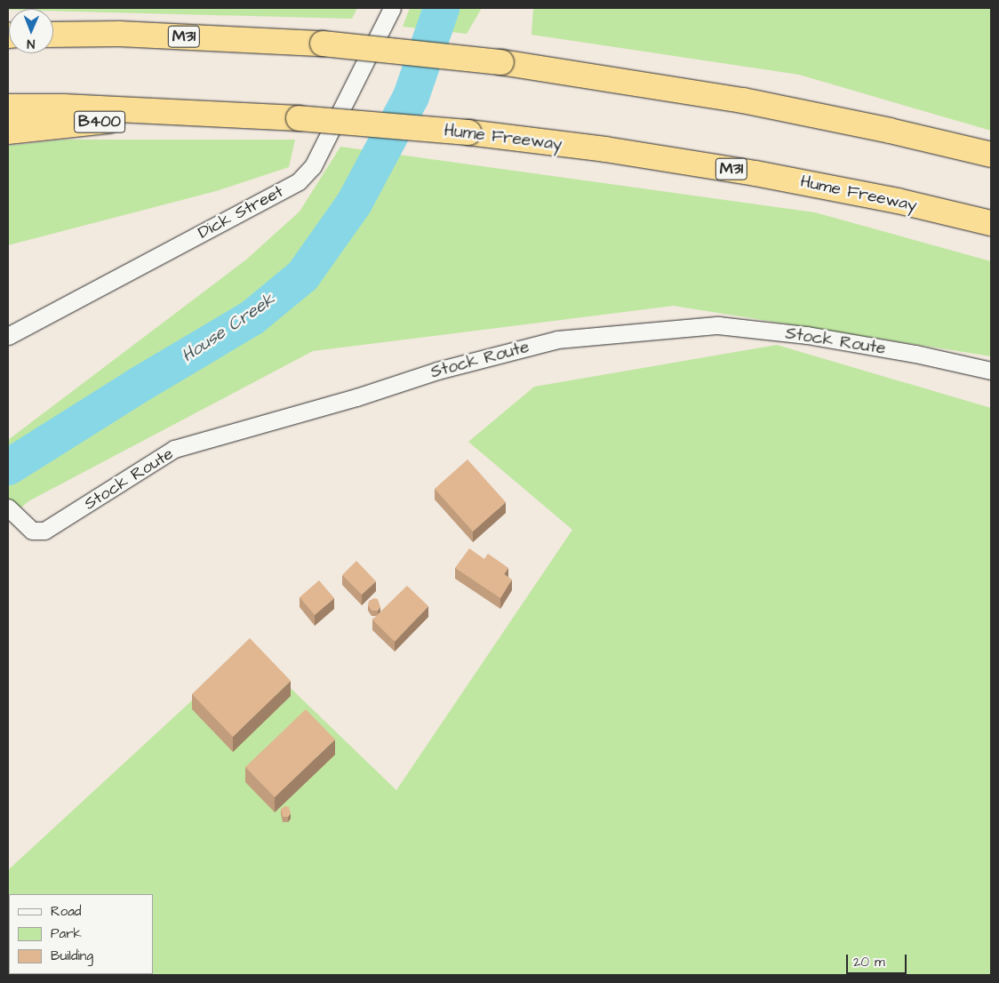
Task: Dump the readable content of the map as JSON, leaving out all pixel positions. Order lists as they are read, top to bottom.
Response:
{
  "streets": {
    "highway": ["M31", "B400", "Hume Freeway"],
    "street": ["Dick Street", "Stock Route"]
  },
  "crossings": [
    ["B400", "Hume Freeway"]
  ],
  "water": ["House Creek"],
  "legend": ["Road", "Park", "Building"],
  "scale_bar": "20 m",
  "north": "bottom"
}
